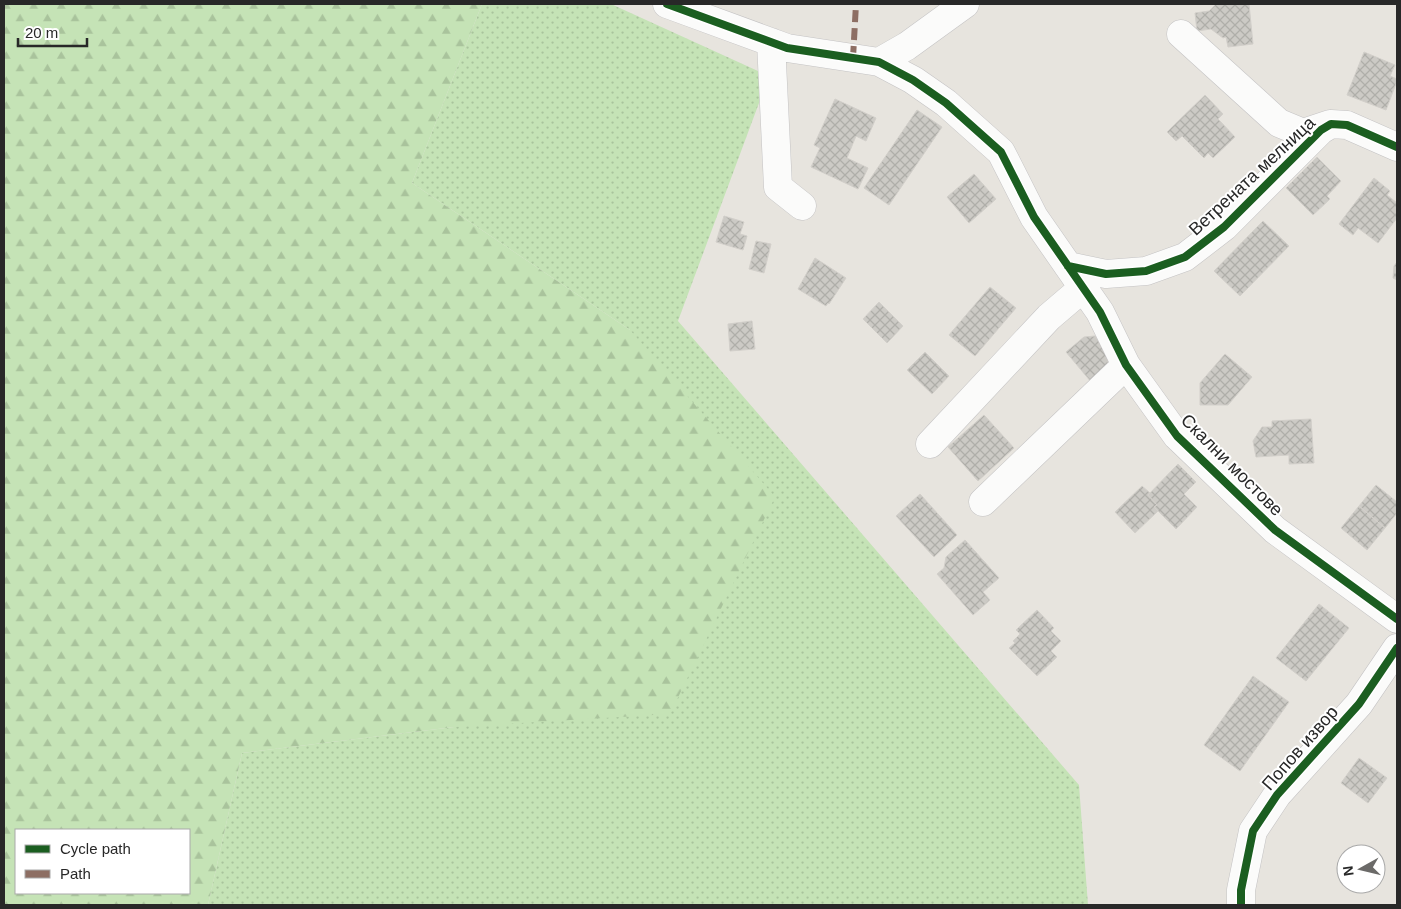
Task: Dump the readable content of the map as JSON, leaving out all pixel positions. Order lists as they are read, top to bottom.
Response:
{
  "streets": {
    "street": ["Ветрената мелница", "Скални мостове", "Попов извор"]
  },
  "crossings": [
    ["Ветрената мелница", "Скални мостове"]
  ],
  "legend": ["Cycle path", "Path"],
  "scale_bar": "20 m",
  "north": "left"
}
